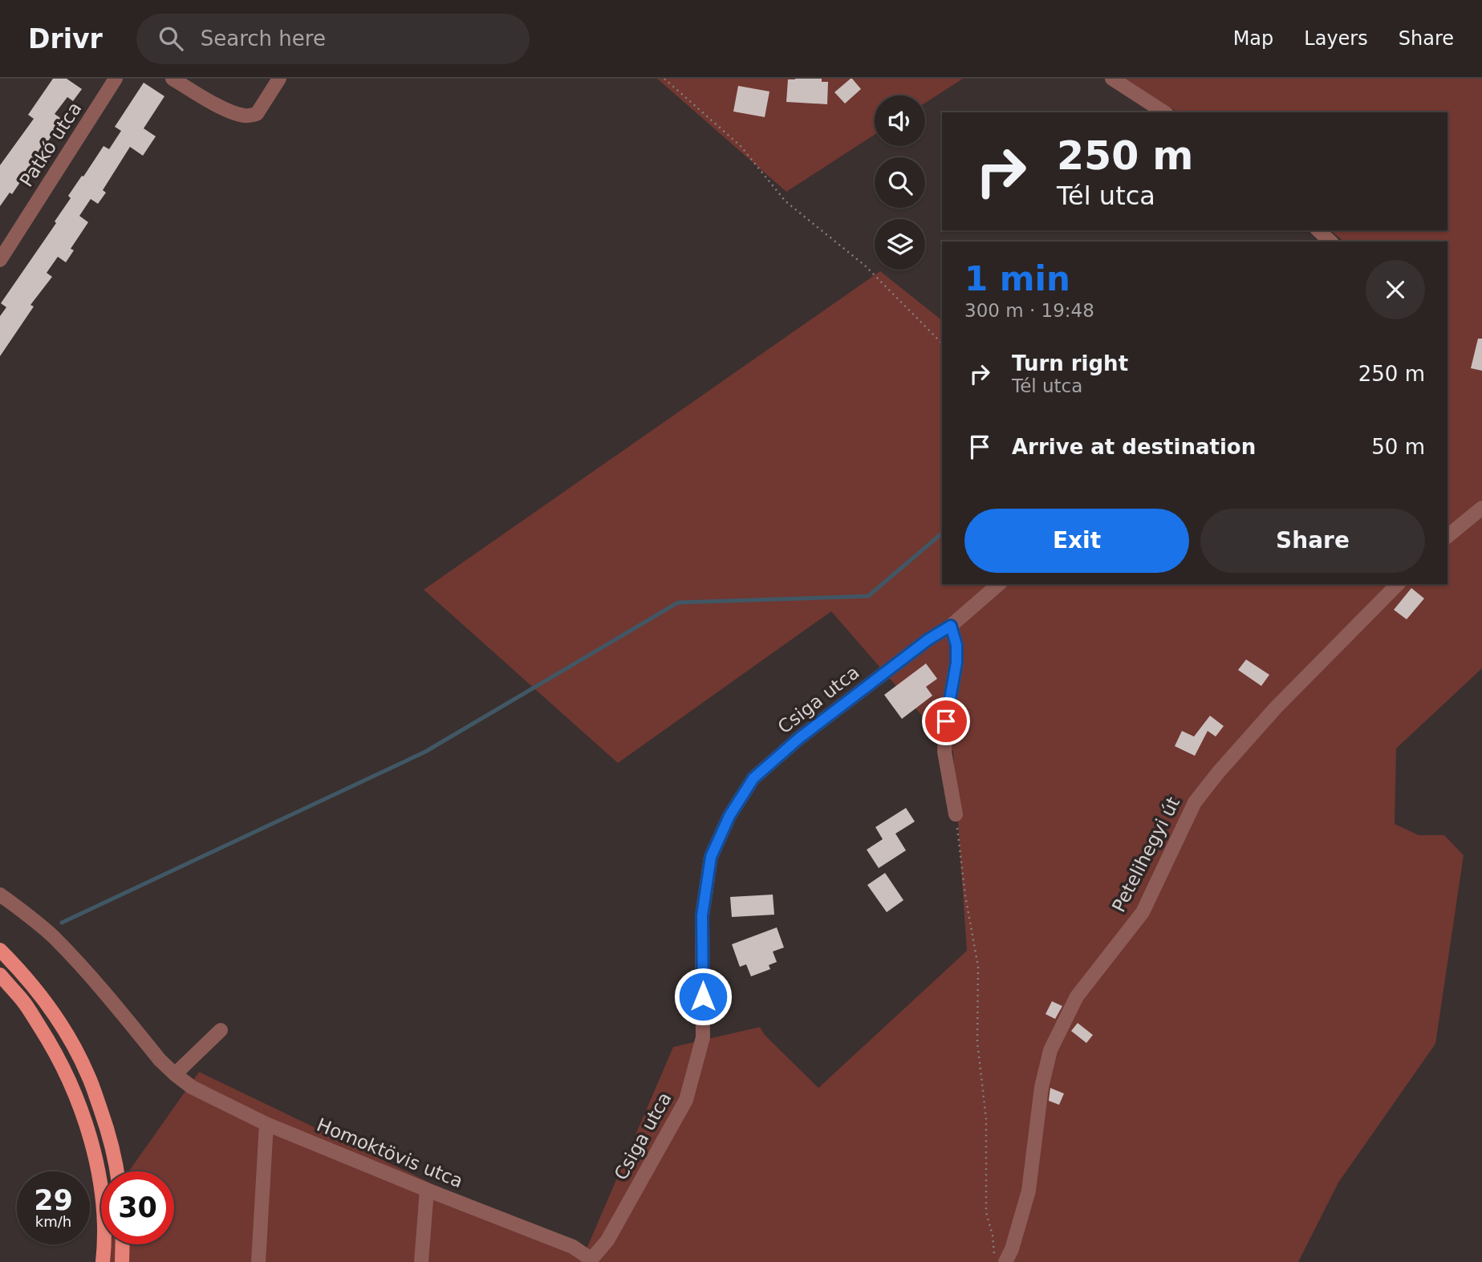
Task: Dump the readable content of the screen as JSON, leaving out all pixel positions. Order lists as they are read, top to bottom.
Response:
{
  "streets": {
    "street": [
      "Patkó utca",
      "Csiga utca",
      "Petelihegyi út",
      "Homoktövis utca"
    ]
  },
  "crossings": [
    ["Csiga utca", "Homoktövis utca"]
  ],
  "page": {
    "header": "Drivr",
    "search": "Search here",
    "nav": ["Map", "Layers", "Share"],
    "turn": ["250 m", "Tél utca"],
    "heading": ["1 min", "300 m · 19:48"],
    "list": [
      {
        "name": "Turn right",
        "note": "Tél utca",
        "value": "250 m"
      },
      {
        "name": "Arrive at destination",
        "value": "50 m"
      }
    ],
    "buttons": ["Exit", "Share"],
    "speed": "29 km/h",
    "limit": "30"
  }
}
